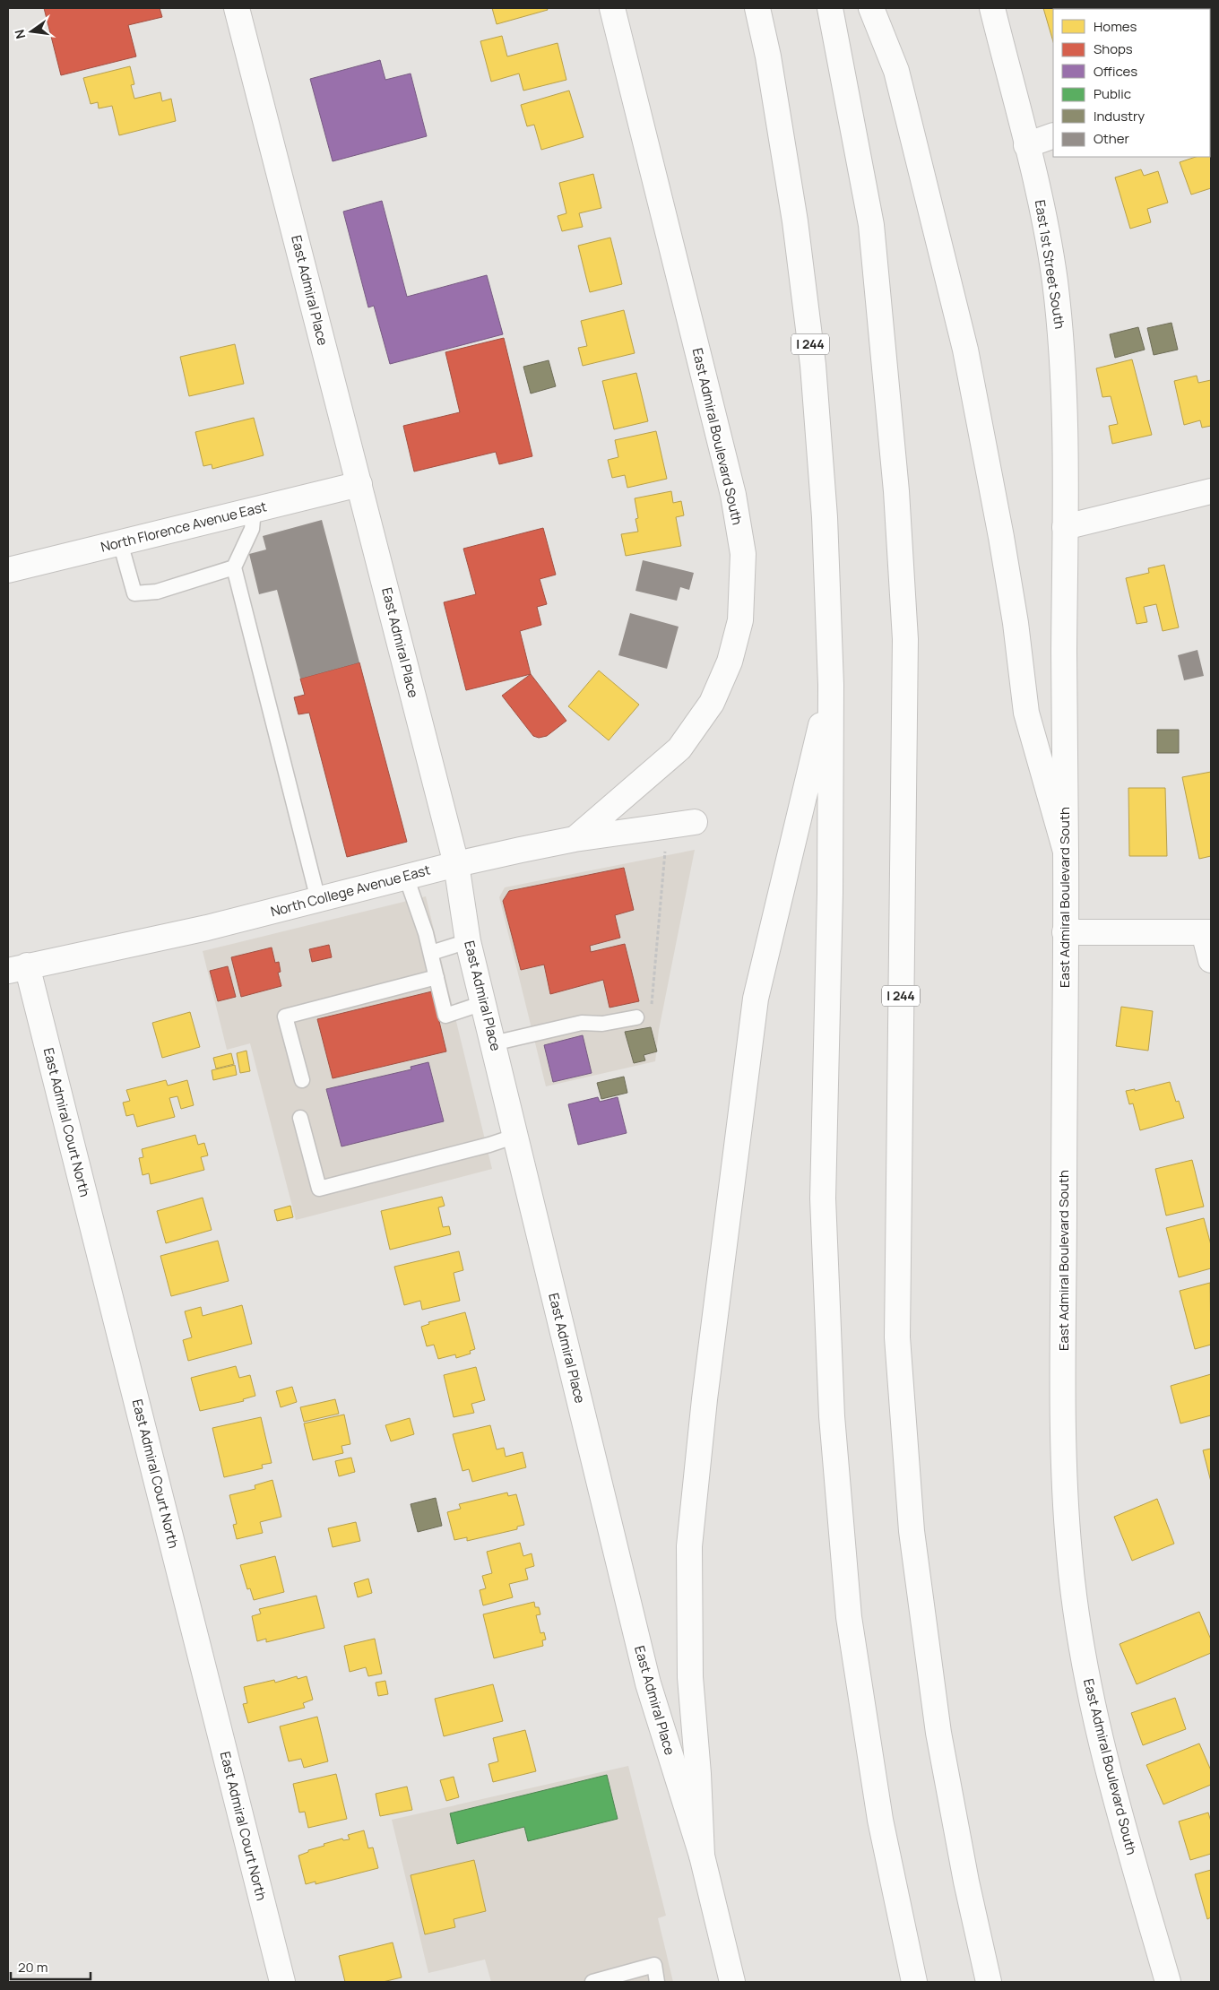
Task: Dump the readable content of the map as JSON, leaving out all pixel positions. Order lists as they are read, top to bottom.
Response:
{
  "streets": {
    "main road": [
      "East 1st Street South",
      "East Admiral Place",
      "I 244",
      "East Admiral Boulevard South",
      "North Florence Avenue East",
      "North College Avenue East",
      "East Admiral Court North"
    ]
  },
  "crossings": [
    ["East 1st Street South", "East Admiral Boulevard South"],
    ["East Admiral Place", "North Florence Avenue East"],
    ["East Admiral Place", "North College Avenue East"],
    ["East Admiral Boulevard South", "North College Avenue East"],
    ["North College Avenue East", "East Admiral Court North"]
  ],
  "legend": [
    "Homes",
    "Shops",
    "Offices",
    "Public",
    "Industry",
    "Other"
  ],
  "scale_bar": "20 m",
  "north": "left"
}
